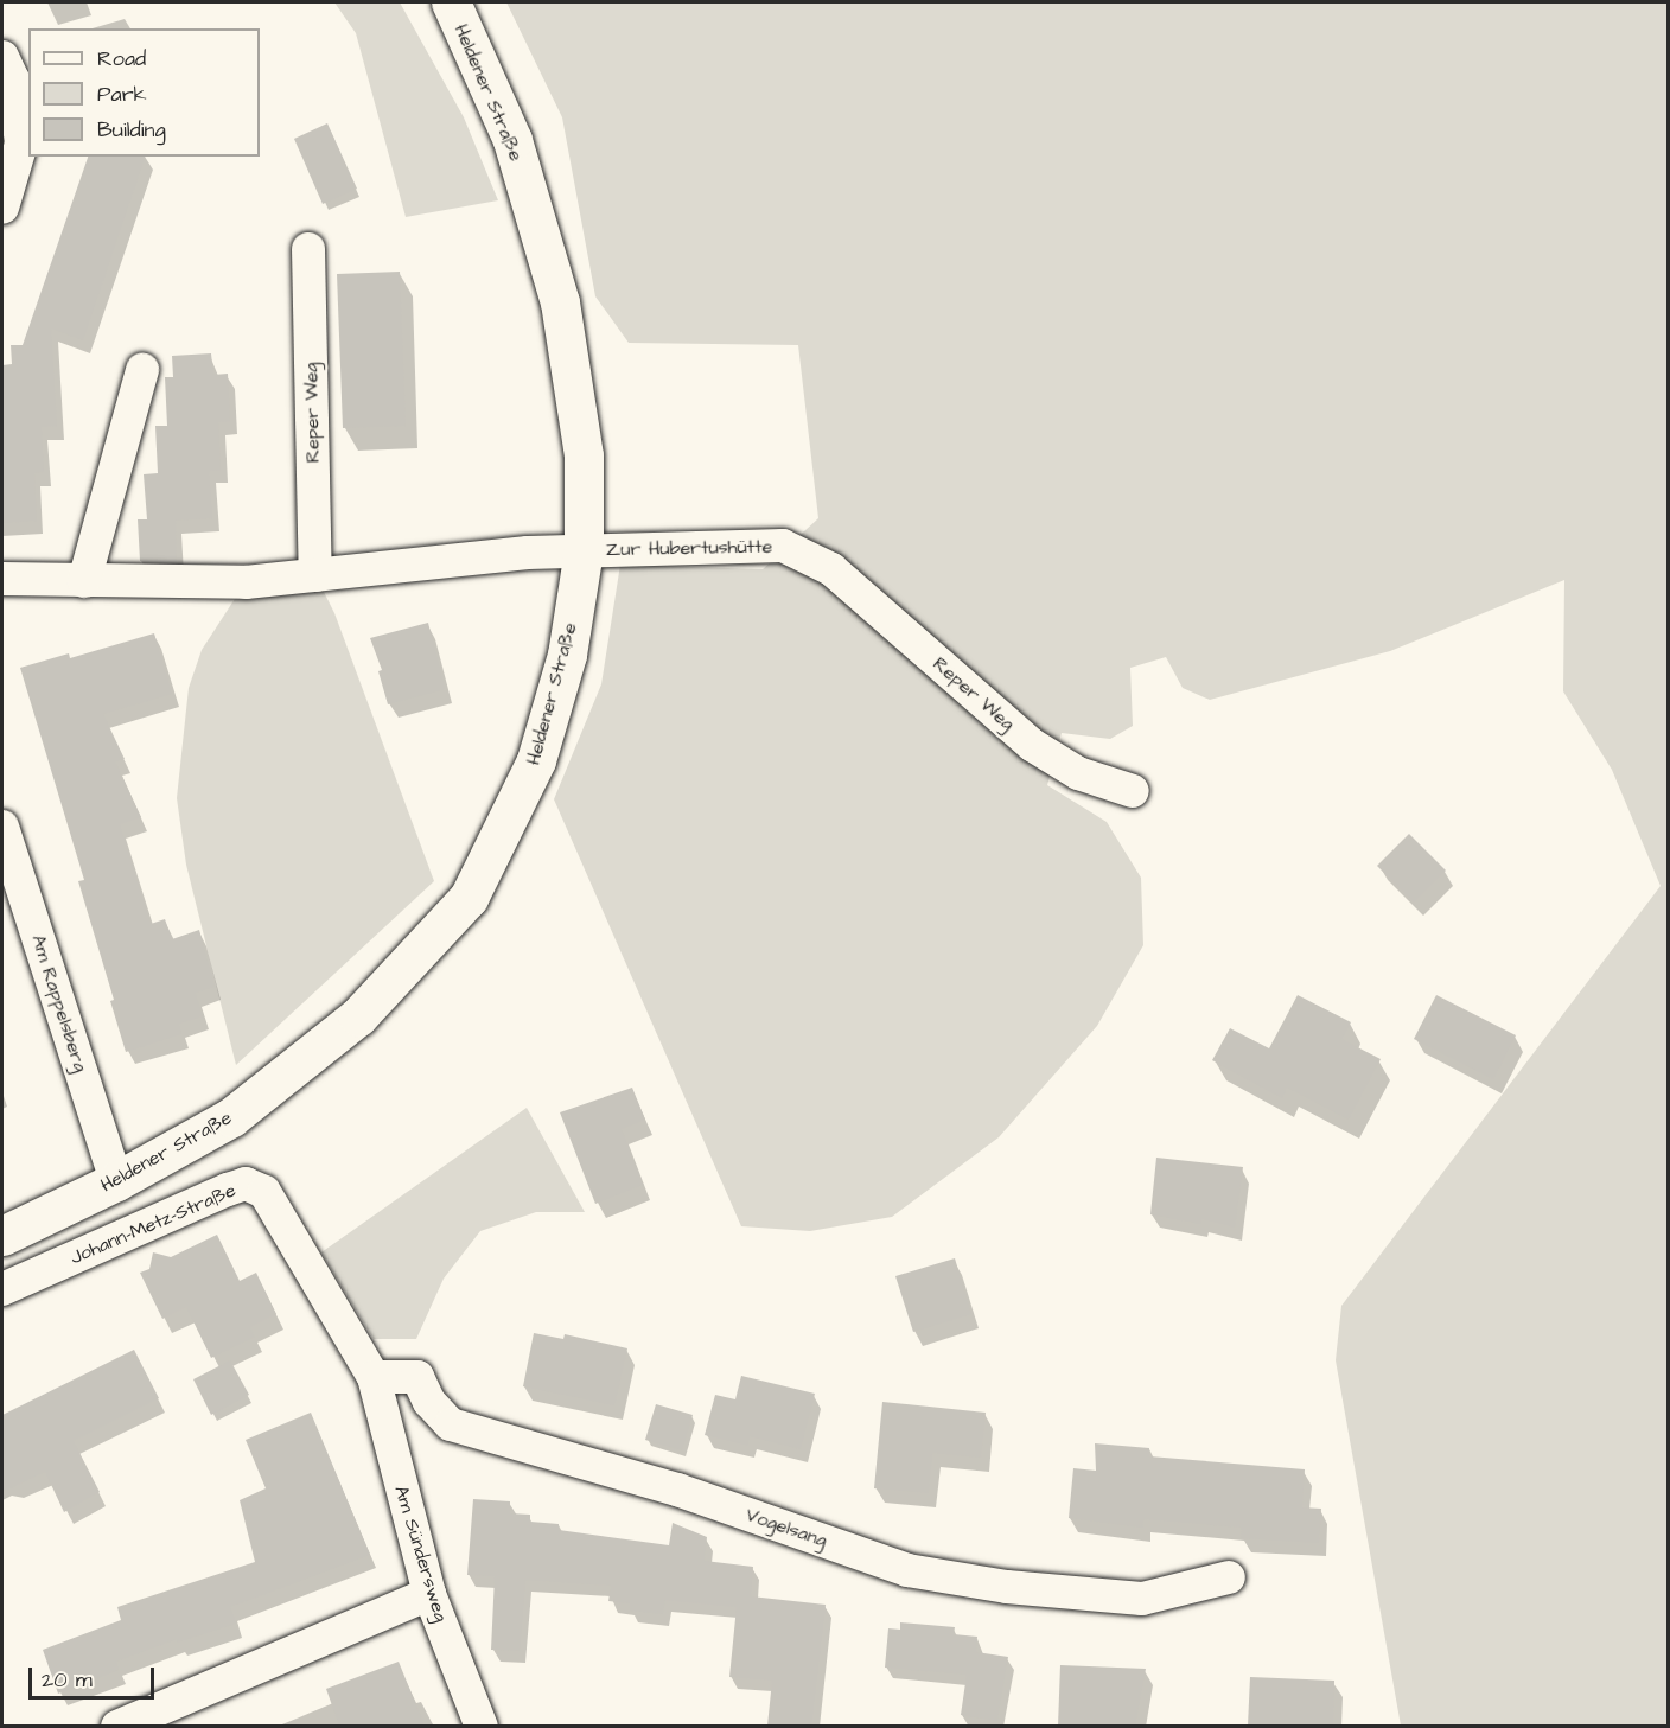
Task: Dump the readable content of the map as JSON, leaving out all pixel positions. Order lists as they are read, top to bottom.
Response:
{
  "streets": {
    "main road": ["Heldener Straße"],
    "street": [
      "Reper Weg",
      "Zur Hubertushütte",
      "Am Rappelsberg",
      "Johann-Metz-Straße",
      "Vogelsang",
      "Am Sündersweg"
    ]
  },
  "crossings": [
    ["Heldener Straße", "Zur Hubertushütte"],
    ["Heldener Straße", "Am Rappelsberg"],
    ["Reper Weg", "Zur Hubertushütte"],
    ["Johann-Metz-Straße", "Vogelsang"],
    ["Johann-Metz-Straße", "Am Sündersweg"],
    ["Vogelsang", "Am Sündersweg"]
  ],
  "legend": ["Road", "Park", "Building"],
  "scale_bar": "20 m"
}
